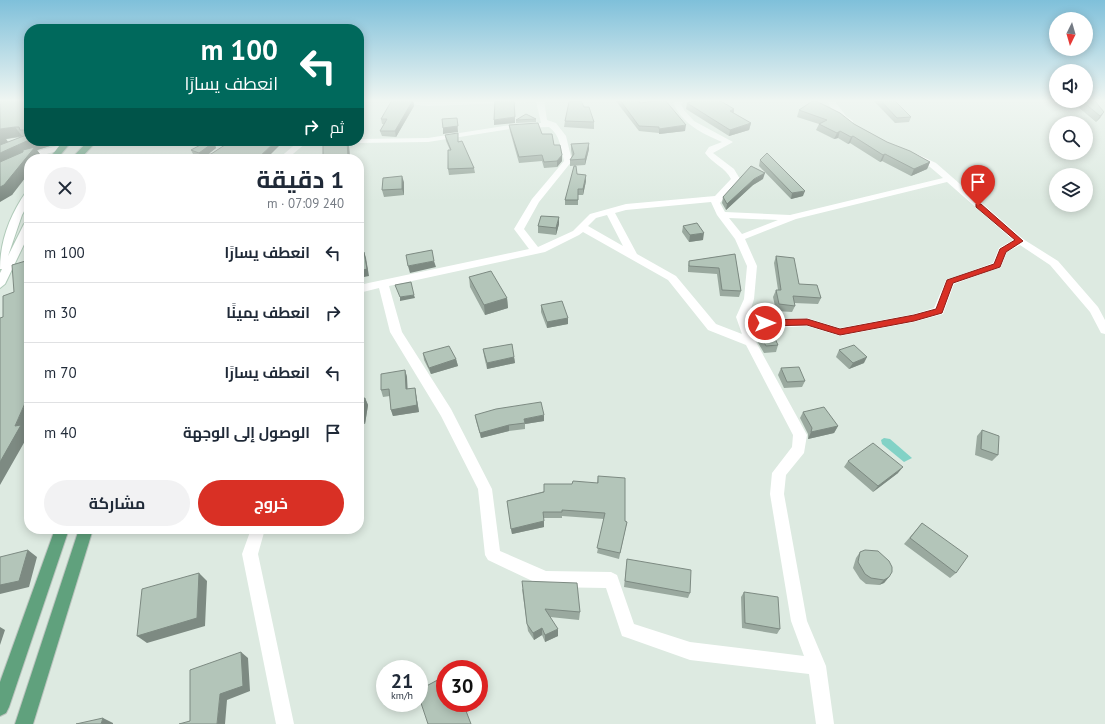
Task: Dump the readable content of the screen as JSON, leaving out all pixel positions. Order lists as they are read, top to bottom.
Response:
{
  "north": "bottom",
  "page": {
    "turn": ["100 m", "انعطف يسارًا"],
    "then": "ثم",
    "heading": ["1 دقيقة", "240 m · 07:09"],
    "list": [
      {
        "name": "انعطف يسارًا",
        "value": "100 m"
      },
      {
        "name": "انعطف يمينًا",
        "value": "30 m"
      },
      {
        "name": "انعطف يسارًا",
        "value": "70 m"
      },
      {
        "name": "الوصول إلى الوجهة",
        "value": "40 m"
      }
    ],
    "buttons": ["خروج", "مشاركة"],
    "speed": "21 km/h",
    "limit": "30"
  }
}
